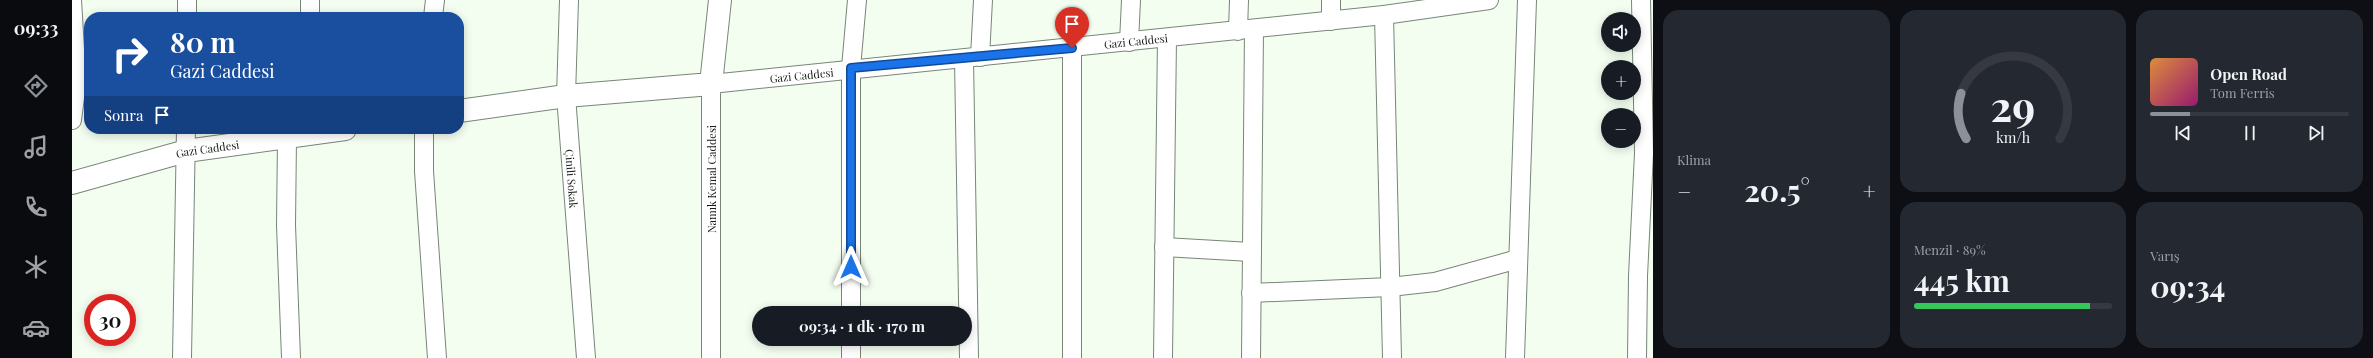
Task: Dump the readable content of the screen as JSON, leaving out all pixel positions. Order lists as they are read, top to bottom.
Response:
{
  "streets": {
    "street": ["Gazi Caddesi", "Çinili Sokak", "Namık Kemal Caddesi"]
  },
  "crossings": [
    ["Gazi Caddesi", "Çinili Sokak"],
    ["Gazi Caddesi", "Namık Kemal Caddesi"]
  ],
  "page": {
    "tabs": "09:33",
    "tile": [
      "Klima",
      ["Menzil · 89%", "445 km"],
      ["Varış", "09:34"]
    ],
    "map_buttons": ["+", "−"],
    "turn": ["80 m", "Gazi Caddesi"],
    "song": ["Open Road", "Tom Ferris"],
    "then": "Sonra",
    "heat": ["−", "20.5°", "+"],
    "limit": "30",
    "trip": "09:34 · 1 dk · 170 m",
    "gauge": ["29", "km/h"]
  }
}
